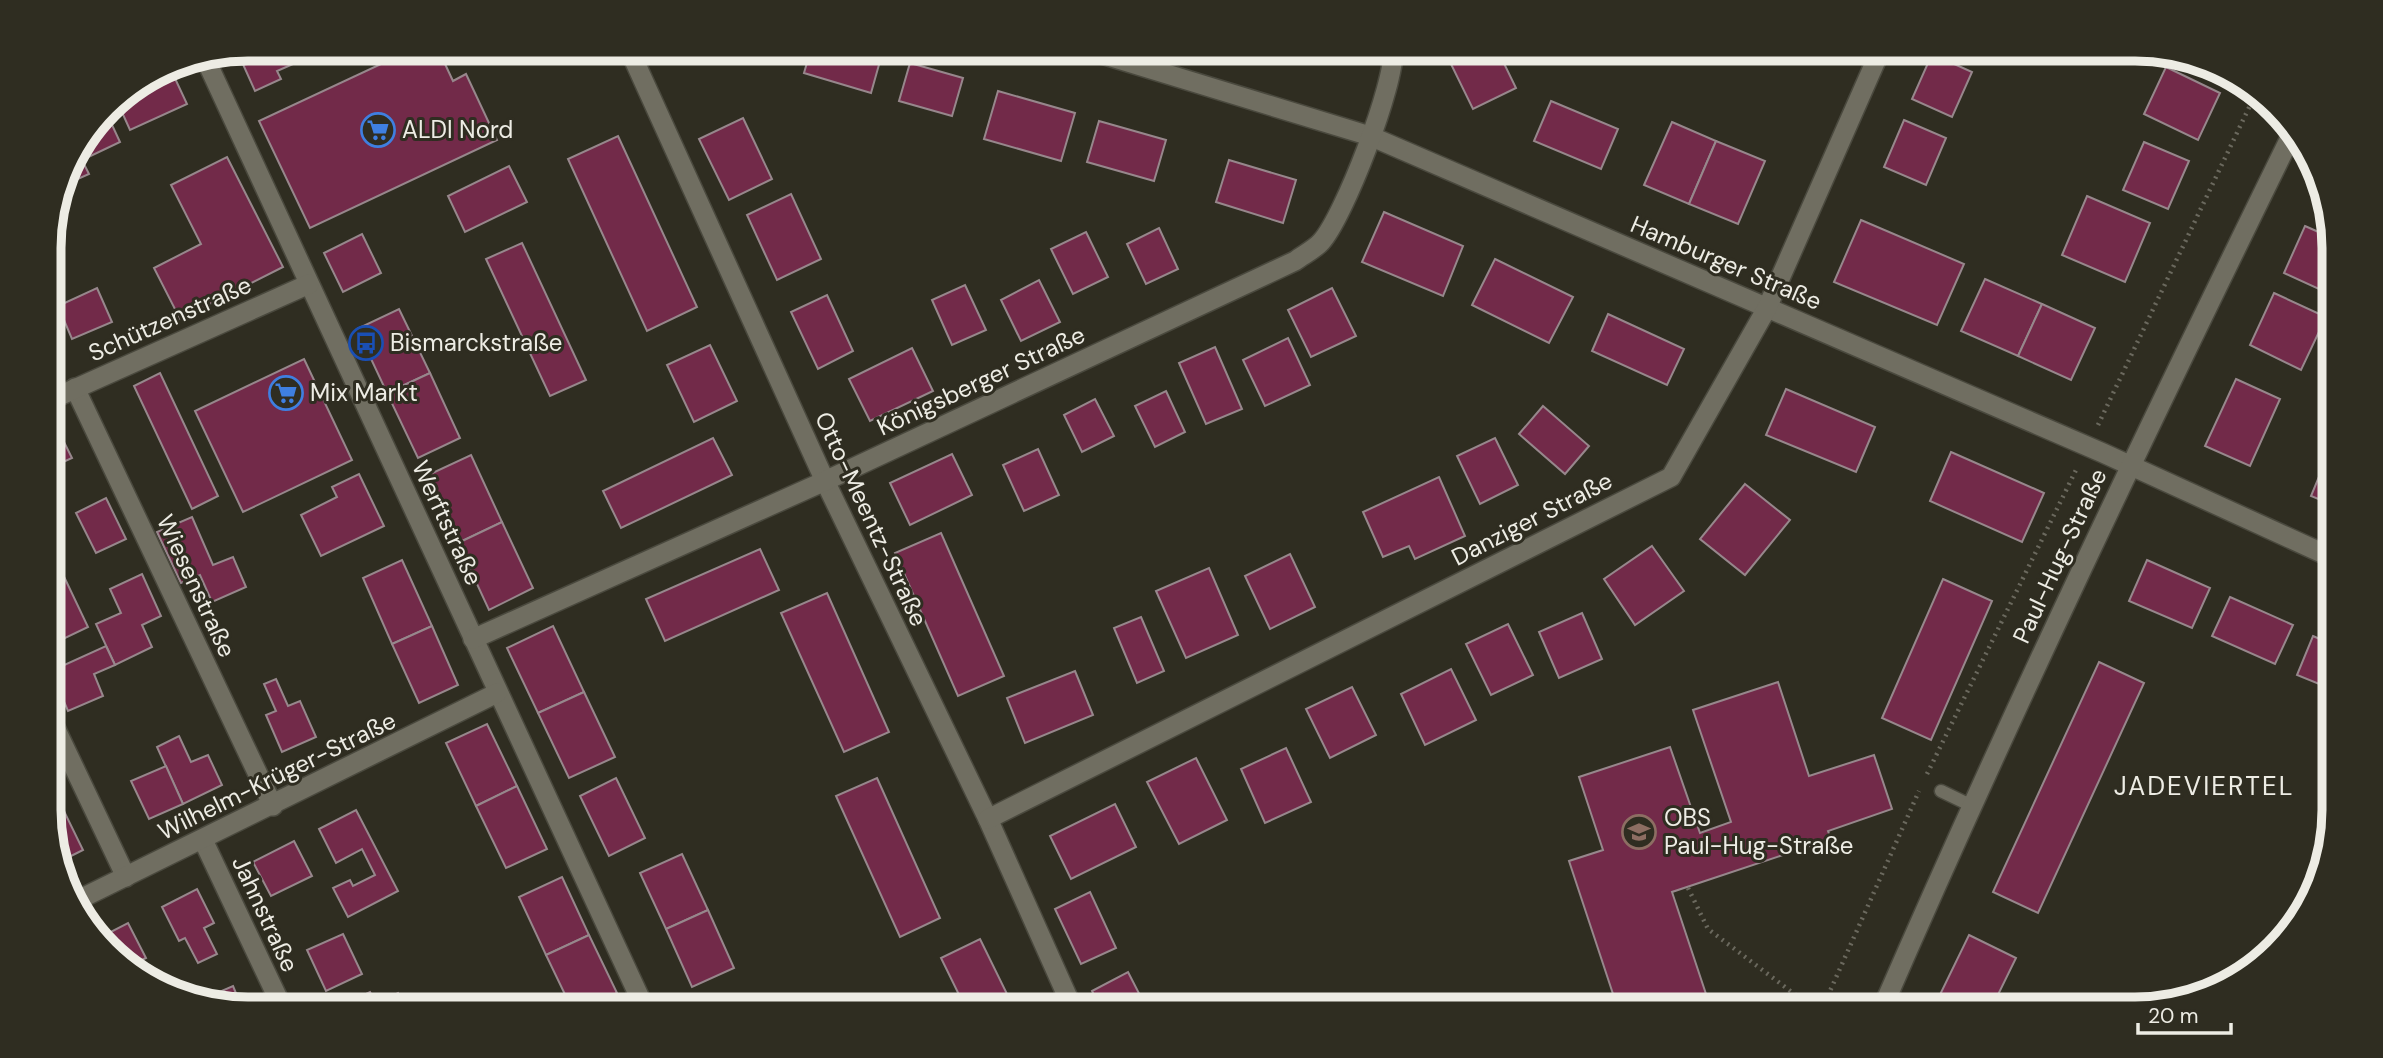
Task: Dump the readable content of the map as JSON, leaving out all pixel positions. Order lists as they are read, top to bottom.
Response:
{
  "streets": {
    "street": [
      "Hamburger Straße",
      "Schützenstraße",
      "Königsberger Straße",
      "Otto-Meentz-Straße",
      "Danziger Straße",
      "Werftstraße",
      "Paul-Hug-Straße",
      "Wiesenstraße",
      "Wilhelm-Krüger-Straße",
      "Jahnstraße"
    ]
  },
  "crossings": [
    ["Hamburger Straße", "Königsberger Straße"],
    ["Hamburger Straße", "Danziger Straße"],
    ["Hamburger Straße", "Paul-Hug-Straße"],
    ["Schützenstraße", "Werftstraße"],
    ["Schützenstraße", "Wiesenstraße"],
    ["Königsberger Straße", "Otto-Meentz-Straße"],
    ["Königsberger Straße", "Werftstraße"],
    ["Otto-Meentz-Straße", "Danziger Straße"],
    ["Werftstraße", "Wilhelm-Krüger-Straße"],
    ["Wiesenstraße", "Wilhelm-Krüger-Straße"],
    ["Wilhelm-Krüger-Straße", "Jahnstraße"]
  ],
  "districts": ["JADEVIERTEL"],
  "places": {
    "supermarket": ["ALDI Nord", "Mix Markt"],
    "bus stop": ["Bismarckstraße"],
    "school or university": ["OBS Paul-Hug-Straße"]
  },
  "scale_bar": "20 m"
}
